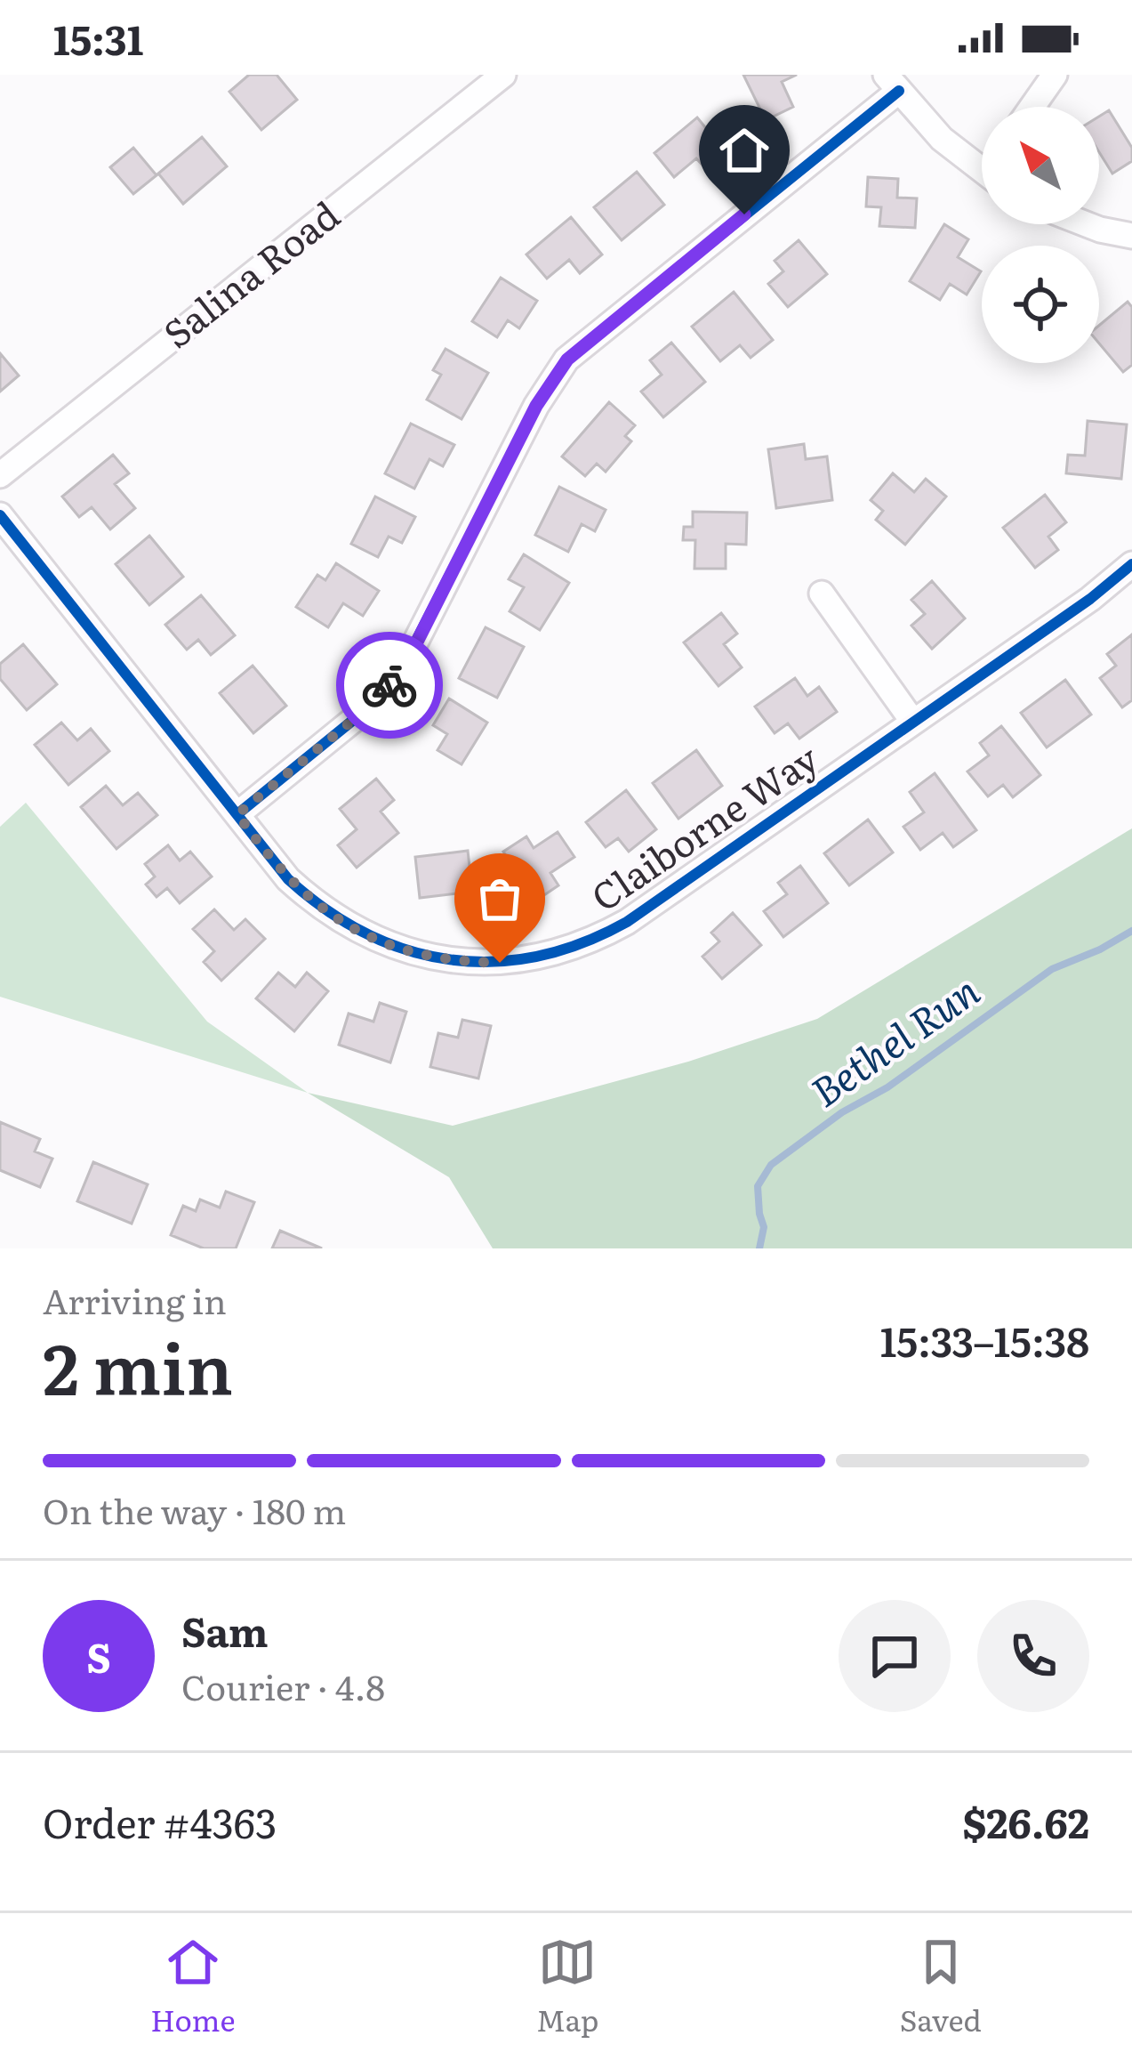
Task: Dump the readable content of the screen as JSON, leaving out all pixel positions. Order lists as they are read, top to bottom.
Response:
{
  "streets": {
    "street": ["Salina Road", "Claiborne Way"]
  },
  "water": ["Bethel Run"],
  "north": "top left",
  "page": {
    "status": "15:31",
    "heading": ["2 min", "Arriving in", "15:33–15:38"],
    "panel": [
      "Sam",
      "Courier · 4.8",
      "Order #4363",
      "$26.62"
    ],
    "bar": "On the way · 180 m",
    "round": "S",
    "tabs": ["Home", "Map", "Saved"]
  }
}
